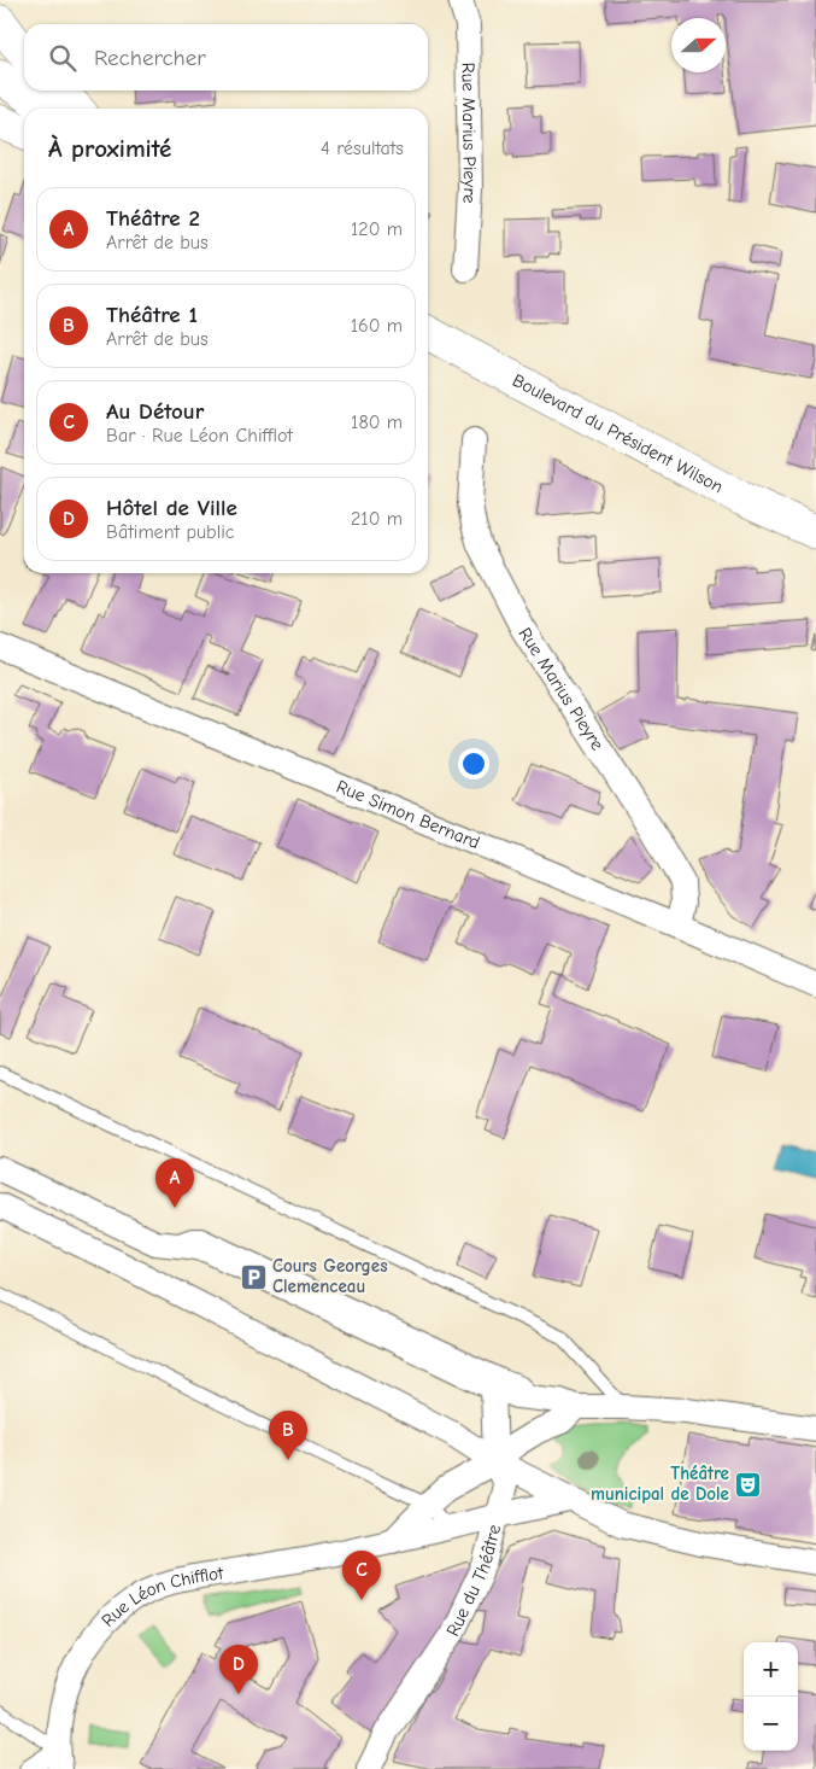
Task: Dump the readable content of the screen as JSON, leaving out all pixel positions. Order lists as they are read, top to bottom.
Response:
{
  "streets": {
    "main road": ["Boulevard du Président Wilson"],
    "street": [
      "Rue Marius Pieyre",
      "Rue Simon Bernard",
      "Rue du Théâtre",
      "Rue Léon Chifflot"
    ]
  },
  "crossings": [
    ["Rue Marius Pieyre", "Rue Simon Bernard"],
    ["Rue du Théâtre", "Rue Léon Chifflot"]
  ],
  "places": {
    "parking": ["Cours Georges Clemenceau"],
    "theatre": ["Théâtre municipal de Dole"]
  },
  "north": "right",
  "page": {
    "search": "Rechercher",
    "heading": ["À proximité", "4 résultats"],
    "list": [
      {
        "mark": "A",
        "name": "Théâtre 2",
        "note": "Arrêt de bus",
        "value": "120 m"
      },
      {
        "mark": "B",
        "name": "Théâtre 1",
        "note": "Arrêt de bus",
        "value": "160 m"
      },
      {
        "mark": "C",
        "name": "Au Détour",
        "note": "Bar · Rue Léon Chifflot",
        "value": "180 m"
      },
      {
        "mark": "D",
        "name": "Hôtel de Ville",
        "note": "Bâtiment public",
        "value": "210 m"
      }
    ],
    "pins": [
      "A",
      "B",
      "C",
      "D"
    ],
    "map_buttons": ["+", "−"]
  }
}
